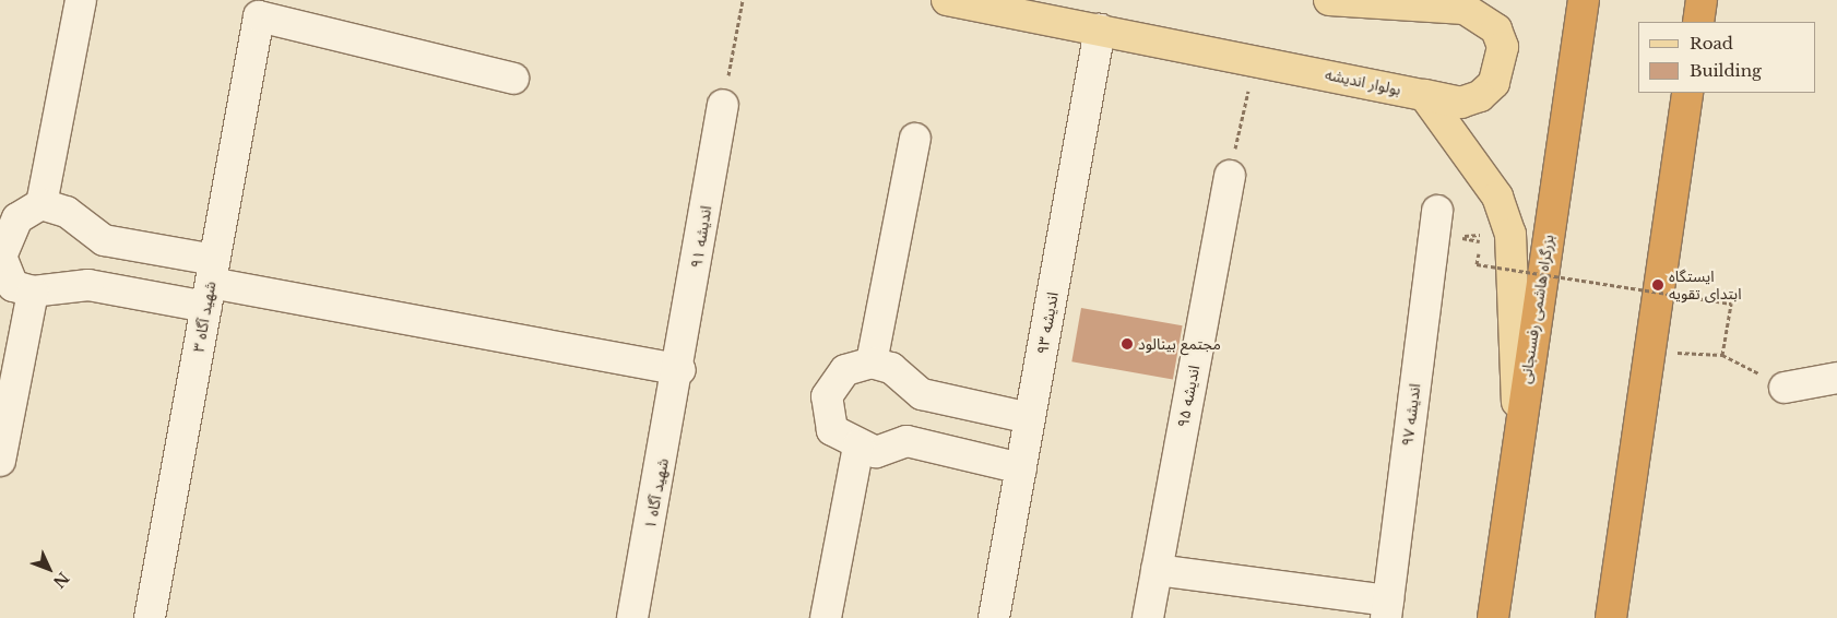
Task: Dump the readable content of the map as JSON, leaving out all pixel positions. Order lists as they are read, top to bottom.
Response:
{
  "streets": {
    "highway": ["بزرگراه هاشمی رفسنجانی"],
    "main road": ["بولوار اندیشه"],
    "street": [
      "اندیشه ۹۱",
      "شهید آگاه ۳",
      "اندیشه ۹۳",
      "اندیشه ۹۵",
      "اندیشه ۹۷",
      "شهید آگاه ۱"
    ]
  },
  "crossings": [
    ["بولوار اندیشه", "اندیشه ۹۳"],
    ["اندیشه ۹۱", "شهید آگاه ۱"]
  ],
  "places": ["ایستگاه ابتدای تقویه", "مجتمع بینالود"],
  "legend": ["Road", "Building"],
  "north": "bottom right"
}
